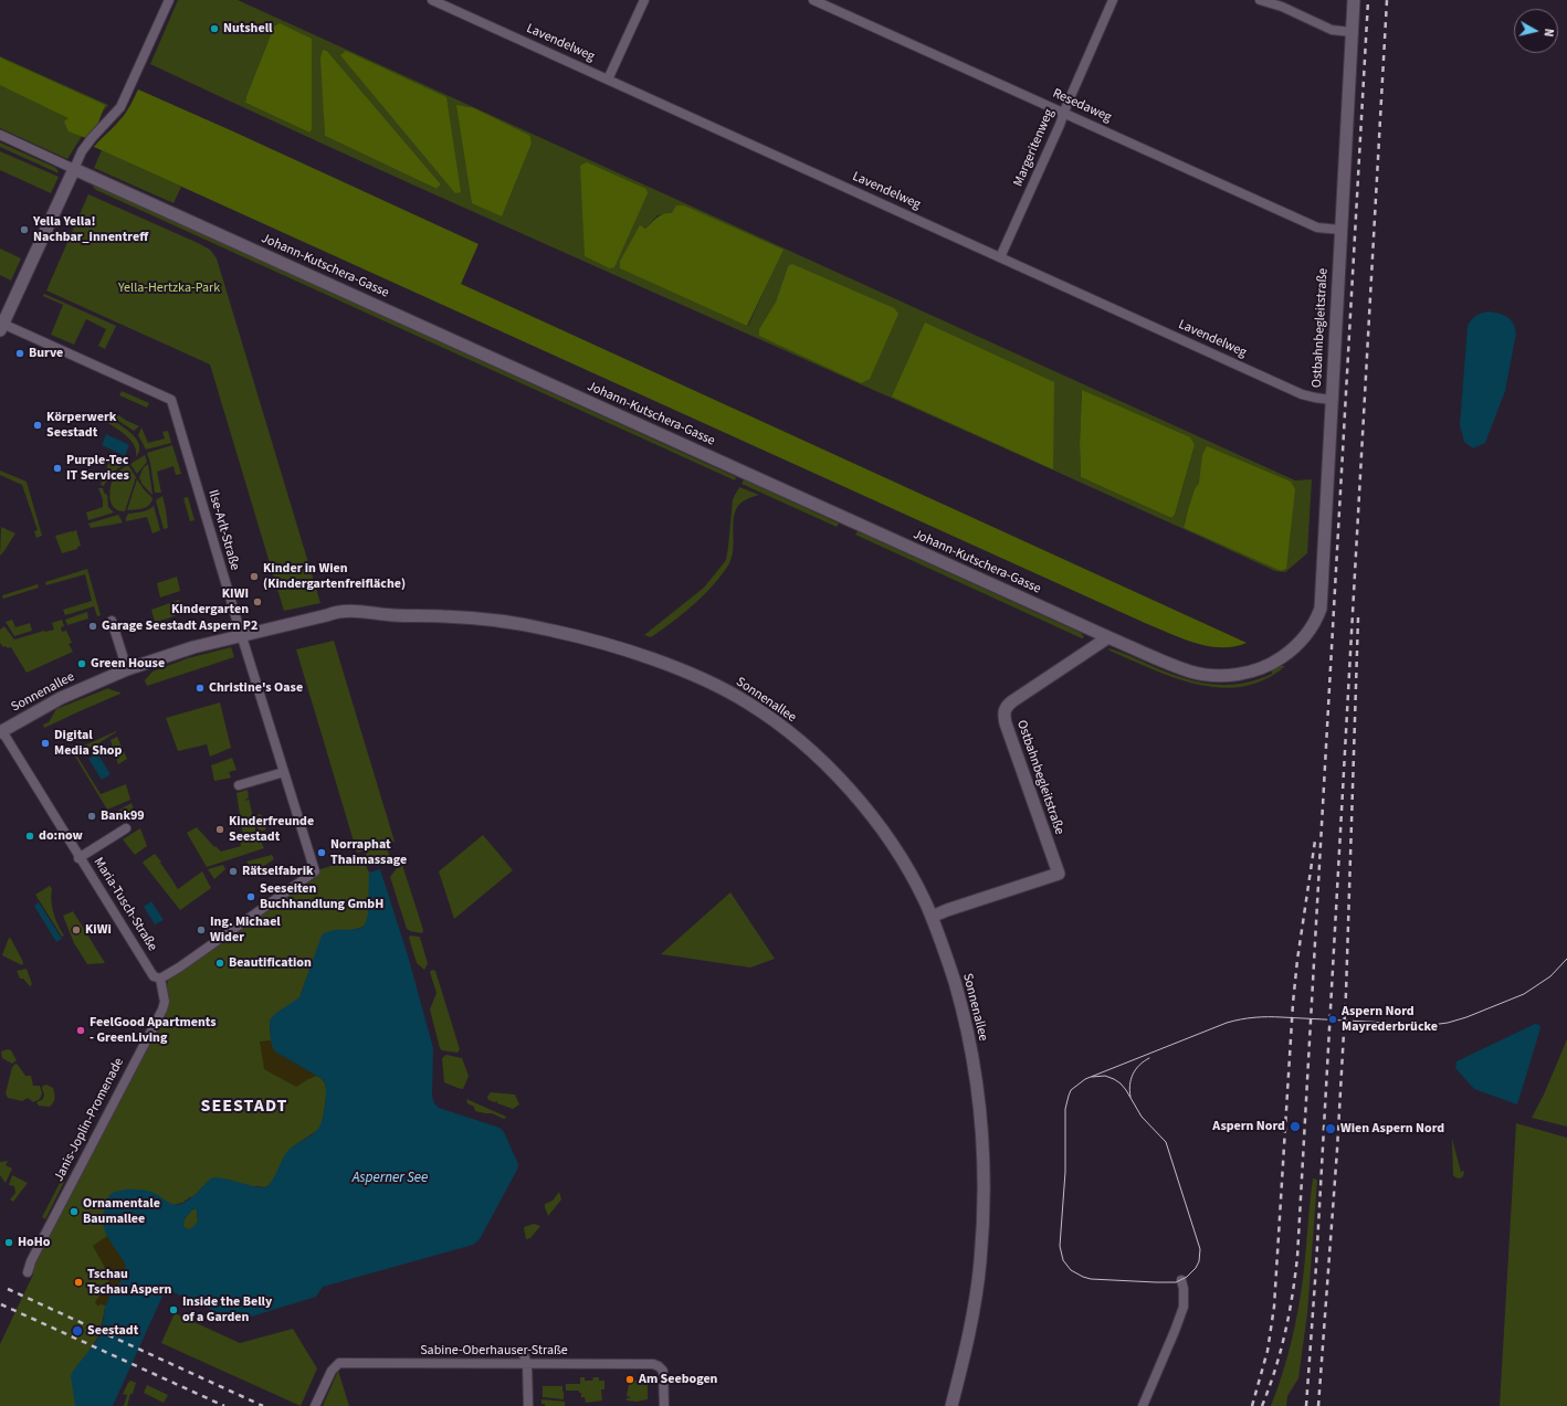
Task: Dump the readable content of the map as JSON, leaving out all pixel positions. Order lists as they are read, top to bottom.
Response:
{
  "streets": {
    "street": [
      "Lavendelweg",
      "Resedaweg",
      "Margeritenweg",
      "Johann-Kutschera-Gasse",
      "Ostbahnbegleitstraße",
      "Ilse-Arlt-Straße",
      "Sonnenallee",
      "Maria-Tusch-Straße",
      "Janis-Joplin-Promenade",
      "Sabine-Oberhauser-Straße"
    ]
  },
  "crossings": [
    ["Lavendelweg", "Margeritenweg"],
    ["Lavendelweg", "Ostbahnbegleitstraße"],
    ["Resedaweg", "Margeritenweg"],
    ["Resedaweg", "Ostbahnbegleitstraße"],
    ["Johann-Kutschera-Gasse", "Ostbahnbegleitstraße"],
    ["Ostbahnbegleitstraße", "Sonnenallee"],
    ["Ilse-Arlt-Straße", "Sonnenallee"],
    ["Ilse-Arlt-Straße", "Maria-Tusch-Straße"],
    ["Ilse-Arlt-Straße", "Janis-Joplin-Promenade"],
    ["Sonnenallee", "Maria-Tusch-Straße"],
    ["Maria-Tusch-Straße", "Janis-Joplin-Promenade"]
  ],
  "districts": ["SEESTADT"],
  "water": ["Asperner See"],
  "parks": ["Yella-Hertzka-Park"],
  "places": [
    "Nutshell",
    "Yella Yella! Nachbar_innentreff",
    "Burve",
    "Körperwerk Seestadt",
    "Purple-Tec IT Services",
    "Kinder in Wien (Kindergartenfreifläche)",
    "KIWI Kindergarten",
    "Garage Seestadt Aspern P2",
    "Green House",
    "Christine's Oase",
    "Digital Media Shop",
    "Bank99",
    "Kinderfreunde Seestadt",
    "do:now",
    "Norraphat Thaimassage",
    "Rätselfabrik",
    "Seeseiten Buchhandlung GmbH",
    "KiWi",
    "Ing. Michael Wider",
    "Beautification",
    "Aspern Nord Mayrederbrücke",
    "FeelGood Apartments - GreenLiving",
    "Aspern Nord",
    "Wien Aspern Nord",
    "Ornamentale Baumallee",
    "HoHo",
    "Tschau Tschau Aspern",
    "Inside the Belly of a Garden",
    "Seestadt",
    "Am Seebogen"
  ],
  "north": "right"
}
